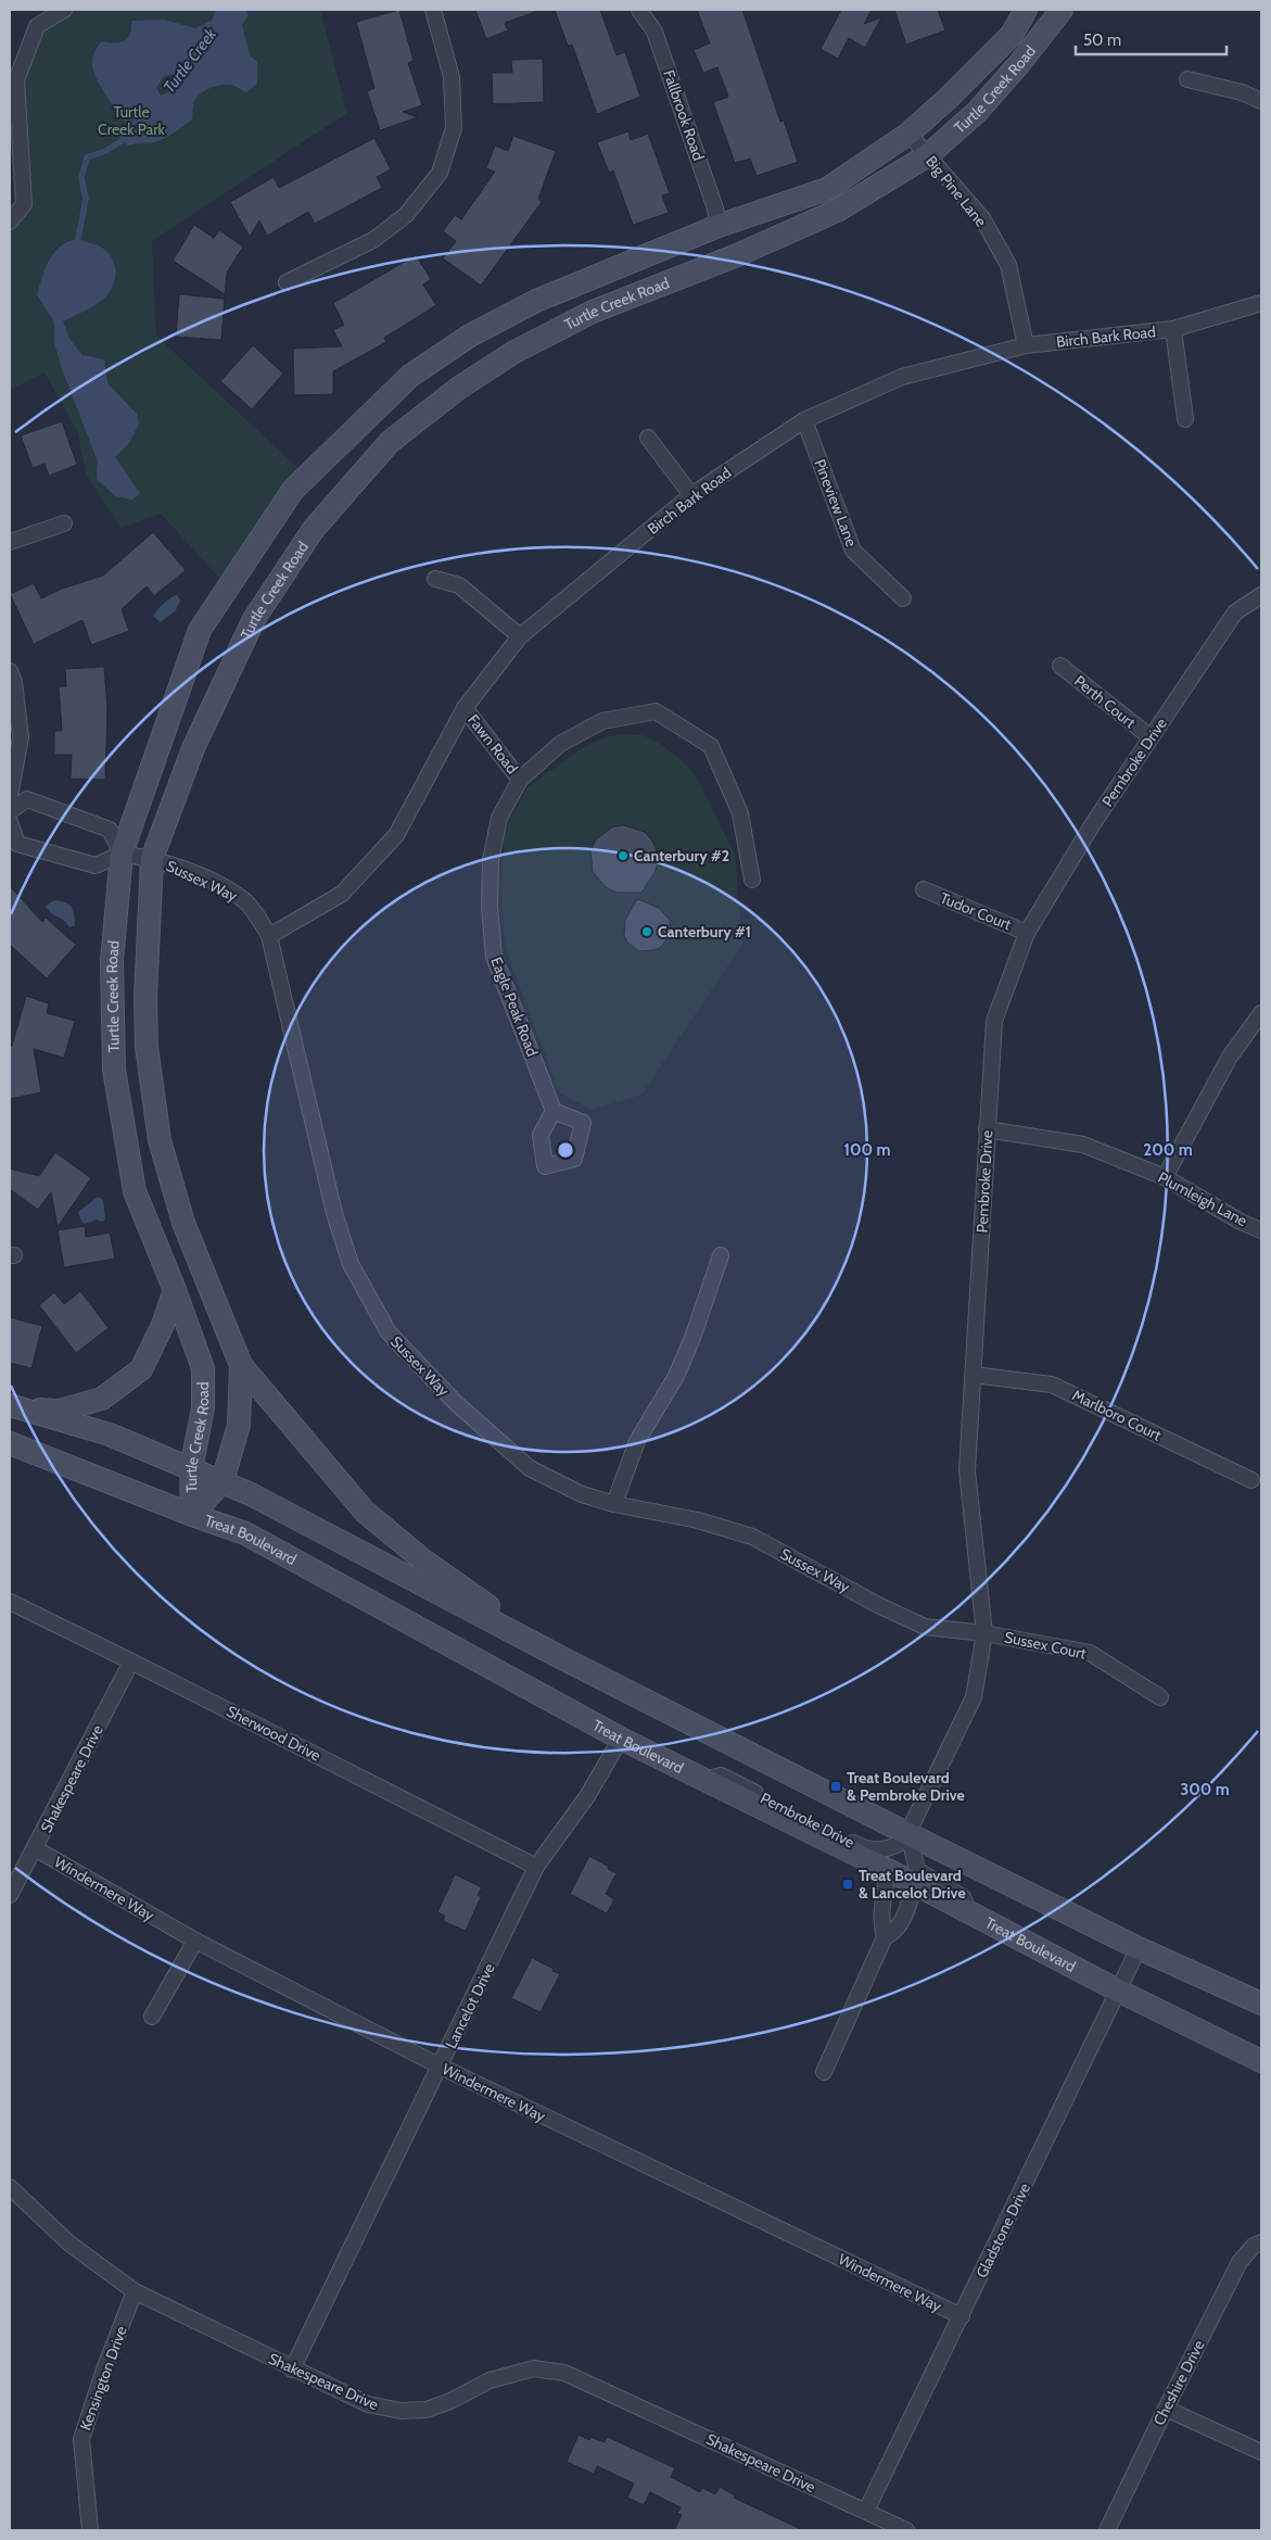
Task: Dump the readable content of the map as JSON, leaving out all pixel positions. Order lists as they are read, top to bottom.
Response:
{
  "streets": {
    "street": [
      "Turtle Creek Road",
      "Fallbrook Road",
      "Big Pine Lane",
      "Birch Bark Road",
      "Pineview Lane",
      "Perth Court",
      "Fawn Road",
      "Pembroke Drive",
      "Sussex Way",
      "Tudor Court",
      "Eagle Peak Road",
      "Plumleigh Lane",
      "Marlboro Court",
      "Treat Boulevard",
      "Sussex Court",
      "Sherwood Drive",
      "Shakespeare Drive",
      "Windermere Way",
      "Lancelot Drive",
      "Gladstone Drive",
      "Kensington Drive",
      "Cheshire Drive"
    ]
  },
  "crossings": [
    ["Turtle Creek Road", "Fallbrook Road"],
    ["Turtle Creek Road", "Big Pine Lane"],
    ["Turtle Creek Road", "Sussex Way"],
    ["Turtle Creek Road", "Treat Boulevard"],
    ["Big Pine Lane", "Birch Bark Road"],
    ["Birch Bark Road", "Pineview Lane"],
    ["Birch Bark Road", "Fawn Road"],
    ["Birch Bark Road", "Sussex Way"],
    ["Perth Court", "Pembroke Drive"],
    ["Fawn Road", "Eagle Peak Road"],
    ["Pembroke Drive", "Sussex Way"],
    ["Pembroke Drive", "Tudor Court"],
    ["Pembroke Drive", "Plumleigh Lane"],
    ["Pembroke Drive", "Marlboro Court"],
    ["Pembroke Drive", "Treat Boulevard"],
    ["Pembroke Drive", "Sussex Court"],
    ["Sussex Way", "Sussex Court"],
    ["Treat Boulevard", "Lancelot Drive"],
    ["Treat Boulevard", "Gladstone Drive"],
    ["Sherwood Drive", "Shakespeare Drive"],
    ["Sherwood Drive", "Lancelot Drive"],
    ["Shakespeare Drive", "Windermere Way"],
    ["Shakespeare Drive", "Lancelot Drive"],
    ["Shakespeare Drive", "Gladstone Drive"],
    ["Shakespeare Drive", "Kensington Drive"],
    ["Windermere Way", "Lancelot Drive"],
    ["Windermere Way", "Gladstone Drive"]
  ],
  "water": ["Turtle Creek"],
  "parks": ["Turtle Creek Park"],
  "places": {
    "other": ["Canterbury #2", "Canterbury #1"],
    "transit": ["Treat Boulevard & Pembroke Drive", "Treat Boulevard & Lancelot Drive"]
  },
  "scale_bar": "50 m",
  "rings": ["100 m", "200 m", "300 m"]
}
